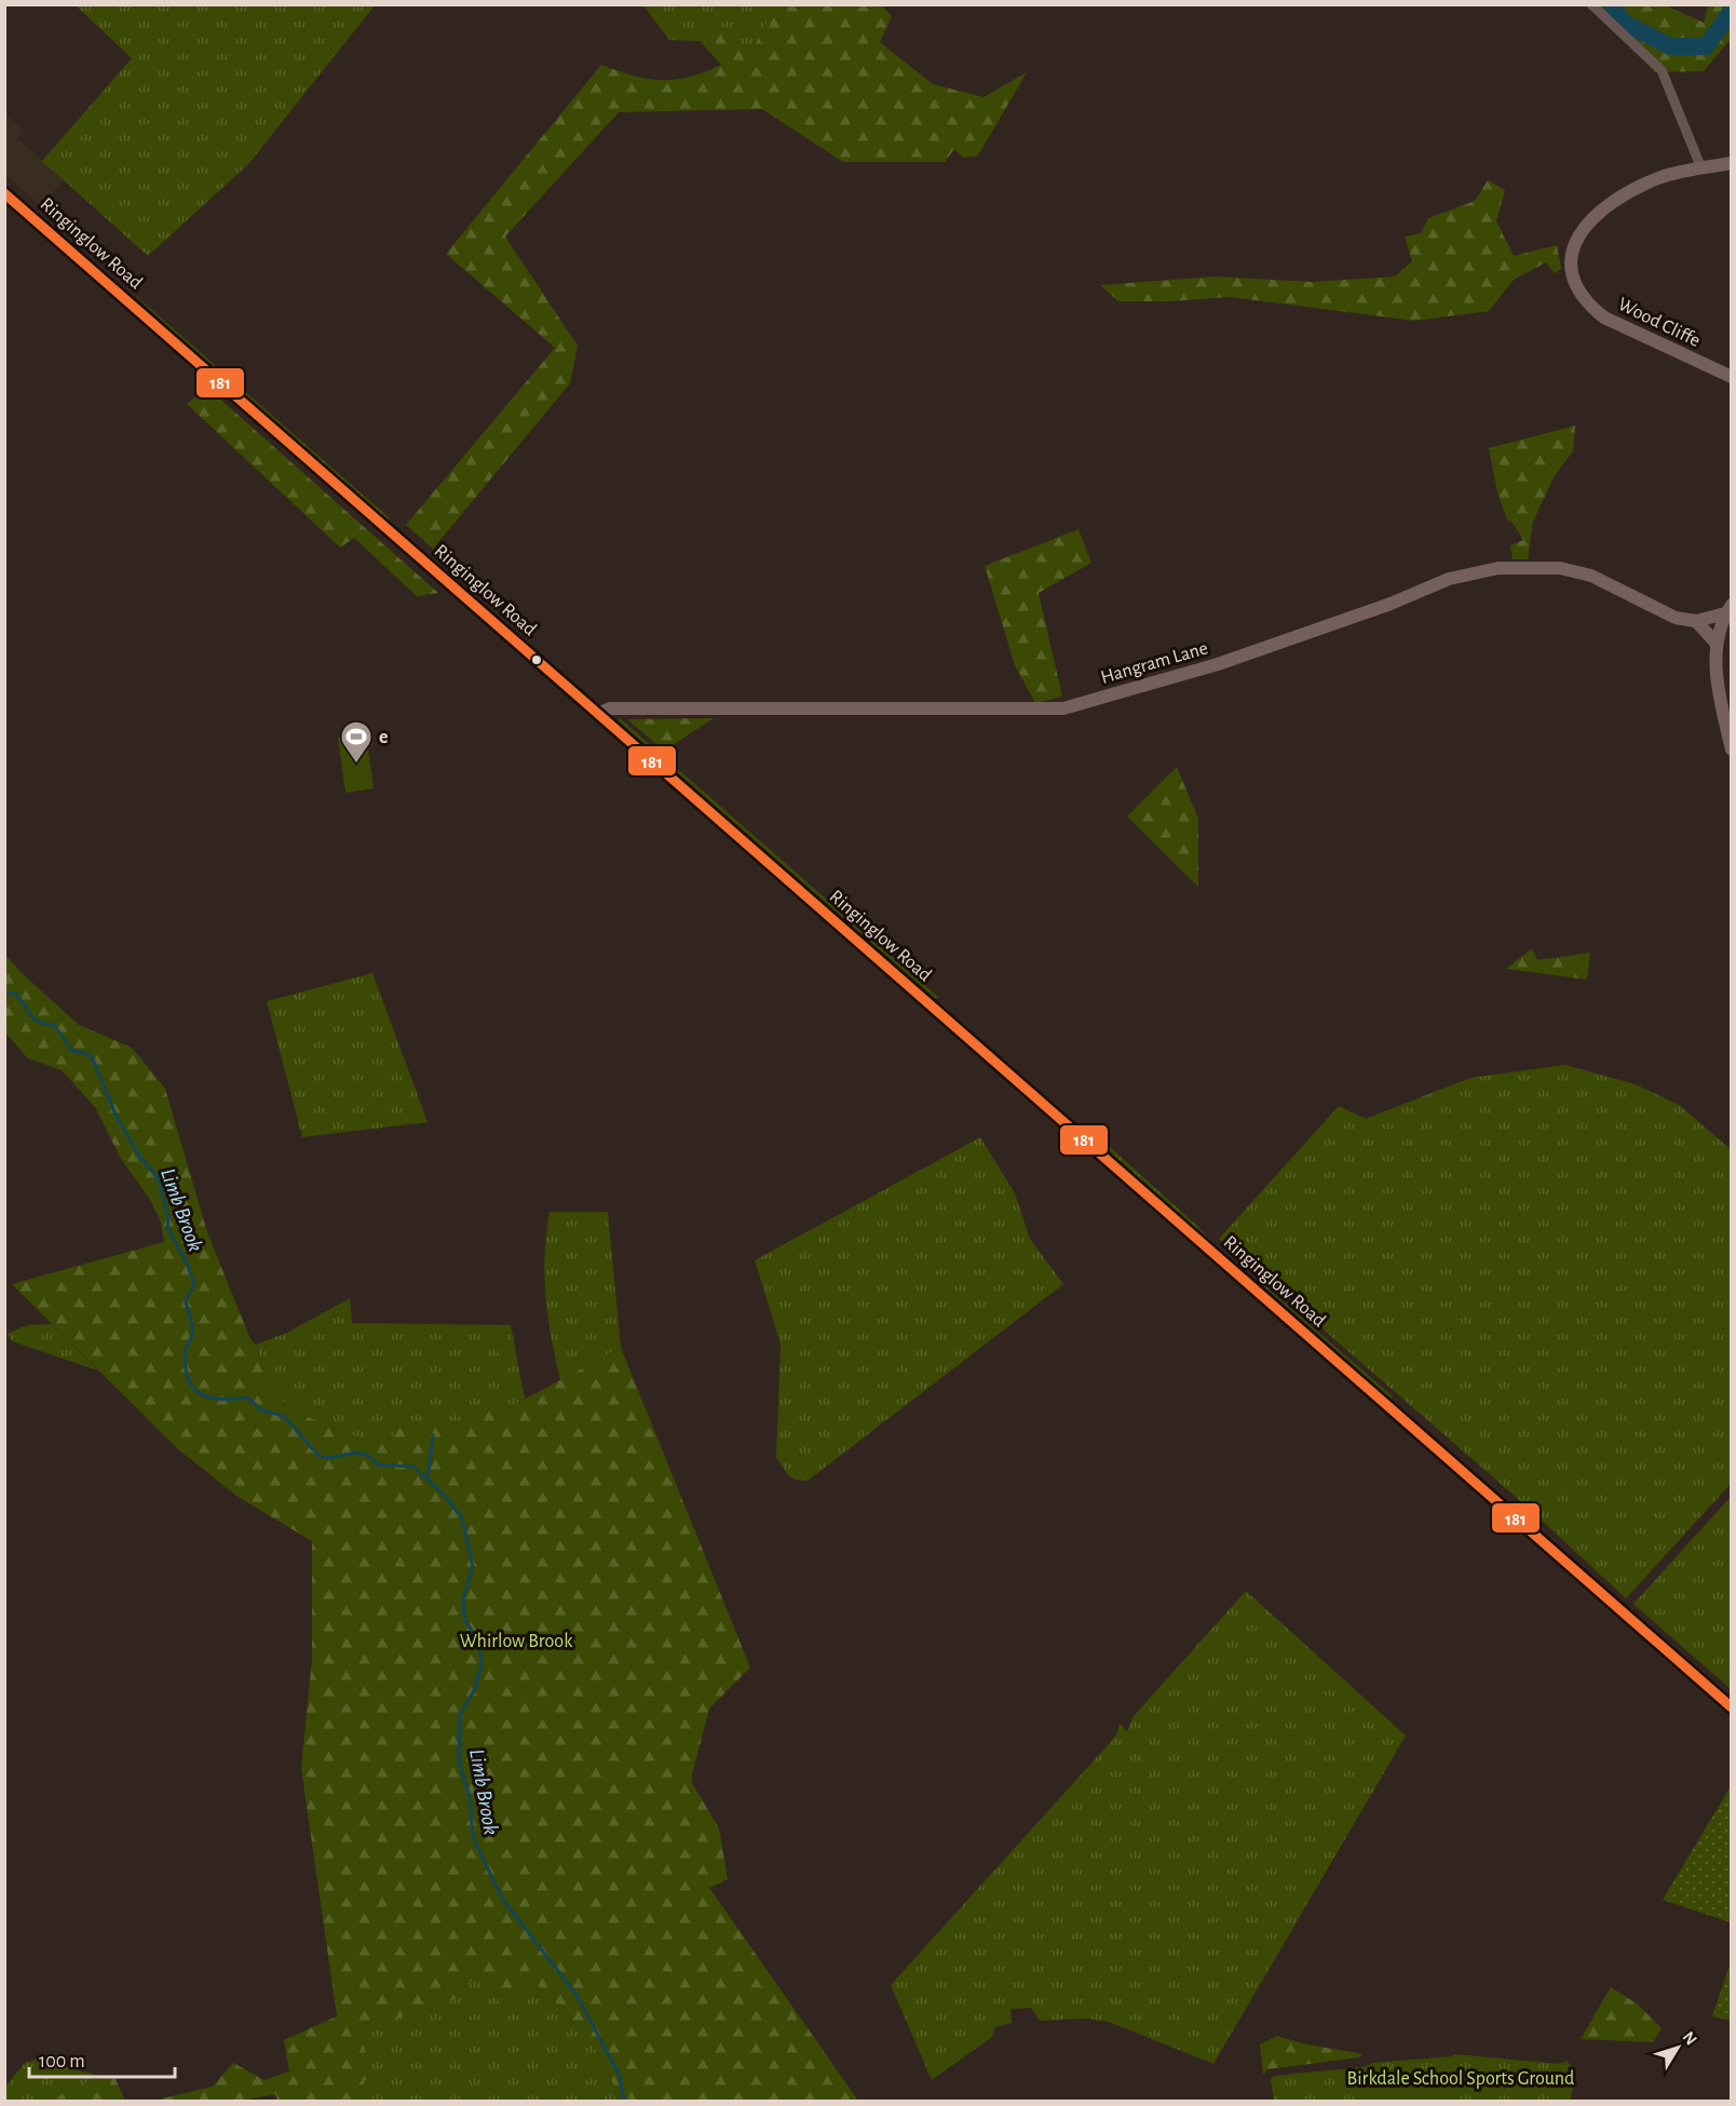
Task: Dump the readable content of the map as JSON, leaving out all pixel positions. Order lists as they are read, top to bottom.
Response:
{
  "streets": {
    "street": ["Ringinglow Road", "Wood Cliffe", "Hangram Lane"]
  },
  "crossings": [
    ["Ringinglow Road", "Hangram Lane"]
  ],
  "water": ["Limb Brook"],
  "parks": ["Whirlow Brook", "Birkdale School Sports Ground"],
  "places": {
    "sports": ["e"]
  },
  "lines": ["transit line 181"],
  "scale_bar": "100 m",
  "north": "top right"
}
